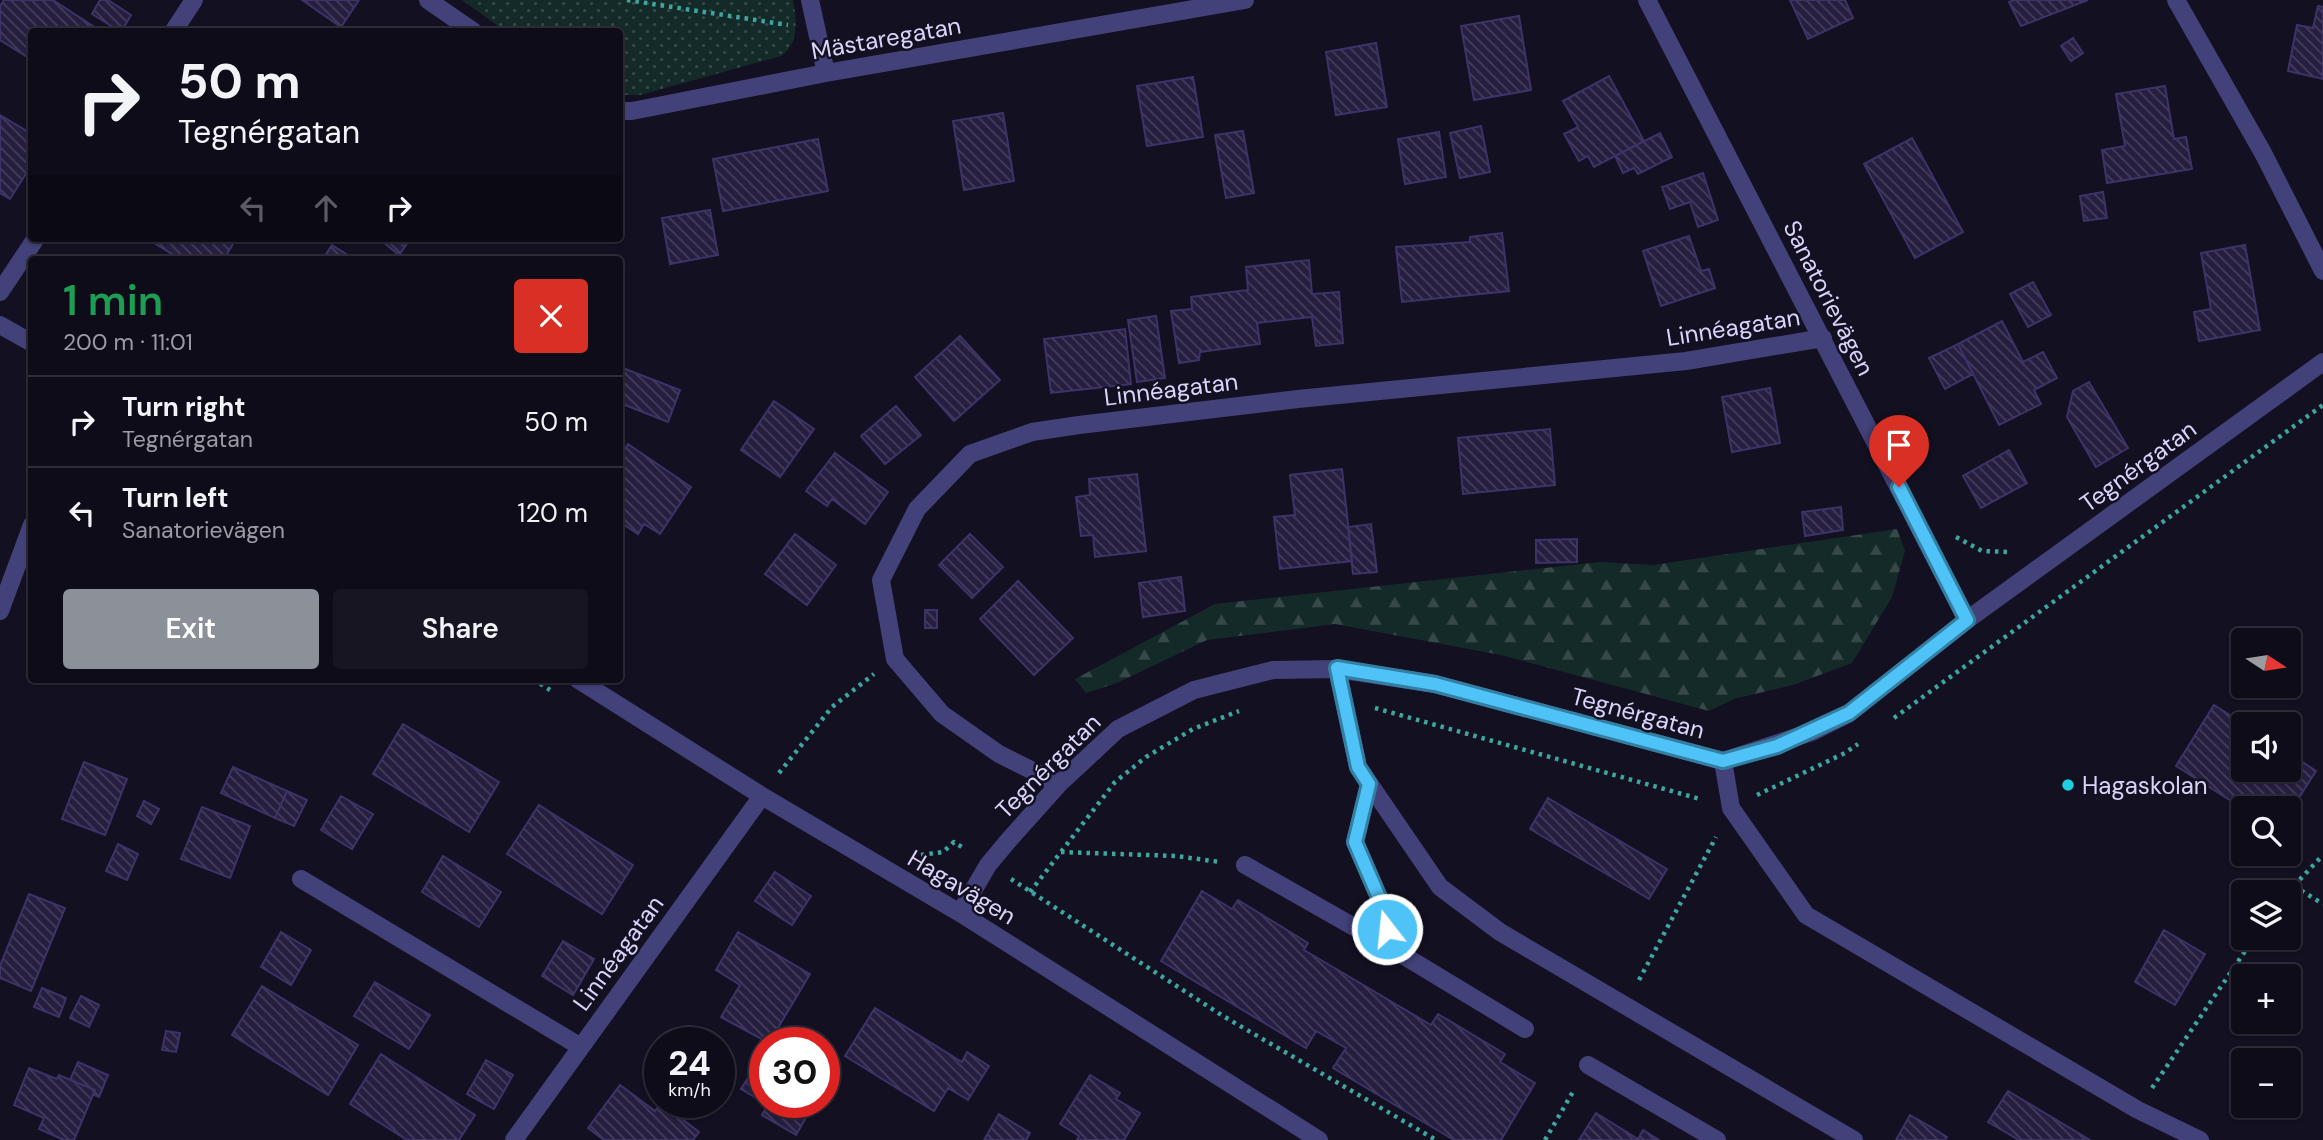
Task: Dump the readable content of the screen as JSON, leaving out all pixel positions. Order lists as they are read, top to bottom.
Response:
{
  "streets": {
    "street": [
      "Mästaregatan",
      "Sanatorievägen",
      "Linnéagatan",
      "Tegnérgatan",
      "Hagavägen"
    ]
  },
  "crossings": [
    ["Sanatorievägen", "Linnéagatan"],
    ["Sanatorievägen", "Tegnérgatan"],
    ["Linnéagatan", "Hagavägen"],
    ["Tegnérgatan", "Hagavägen"]
  ],
  "places": ["Hagaskolan"],
  "north": "right",
  "page": {
    "turn": ["50 m", "Tegnérgatan"],
    "heading": ["1 min", "200 m · 11:01"],
    "list": [
      {
        "name": "Turn right",
        "note": "Tegnérgatan",
        "value": "50 m"
      },
      {
        "name": "Turn left",
        "note": "Sanatorievägen",
        "value": "120 m"
      }
    ],
    "buttons": ["Exit", "Share"],
    "map_buttons": ["+", "−"],
    "speed": "24 km/h",
    "limit": "30"
  }
}
